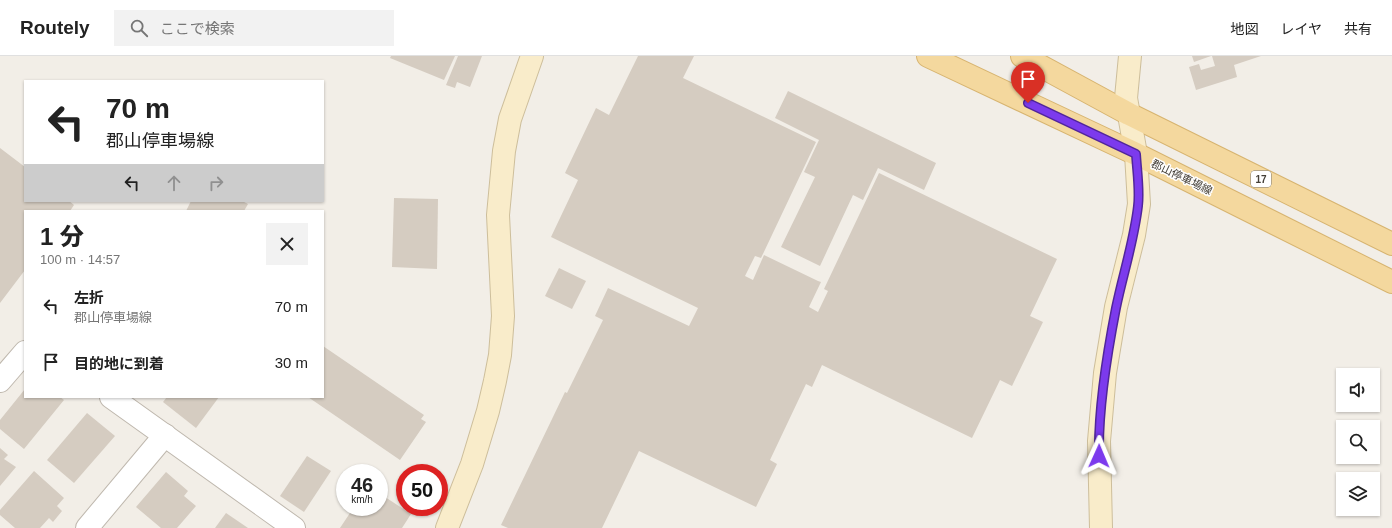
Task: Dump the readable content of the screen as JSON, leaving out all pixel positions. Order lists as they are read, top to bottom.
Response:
{
  "streets": {
    "main road": ["郡山停車場線", "17"]
  },
  "page": {
    "header": "Routely",
    "search": "ここで検索",
    "nav": ["地図", "レイヤ", "共有"],
    "turn": ["70 m", "郡山停車場線"],
    "heading": ["1 分", "100 m · 14:57"],
    "list": [
      {
        "name": "左折",
        "note": "郡山停車場線",
        "value": "70 m"
      },
      {
        "name": "目的地に到着",
        "value": "30 m"
      }
    ],
    "speed": "46 km/h",
    "limit": "50"
  }
}
